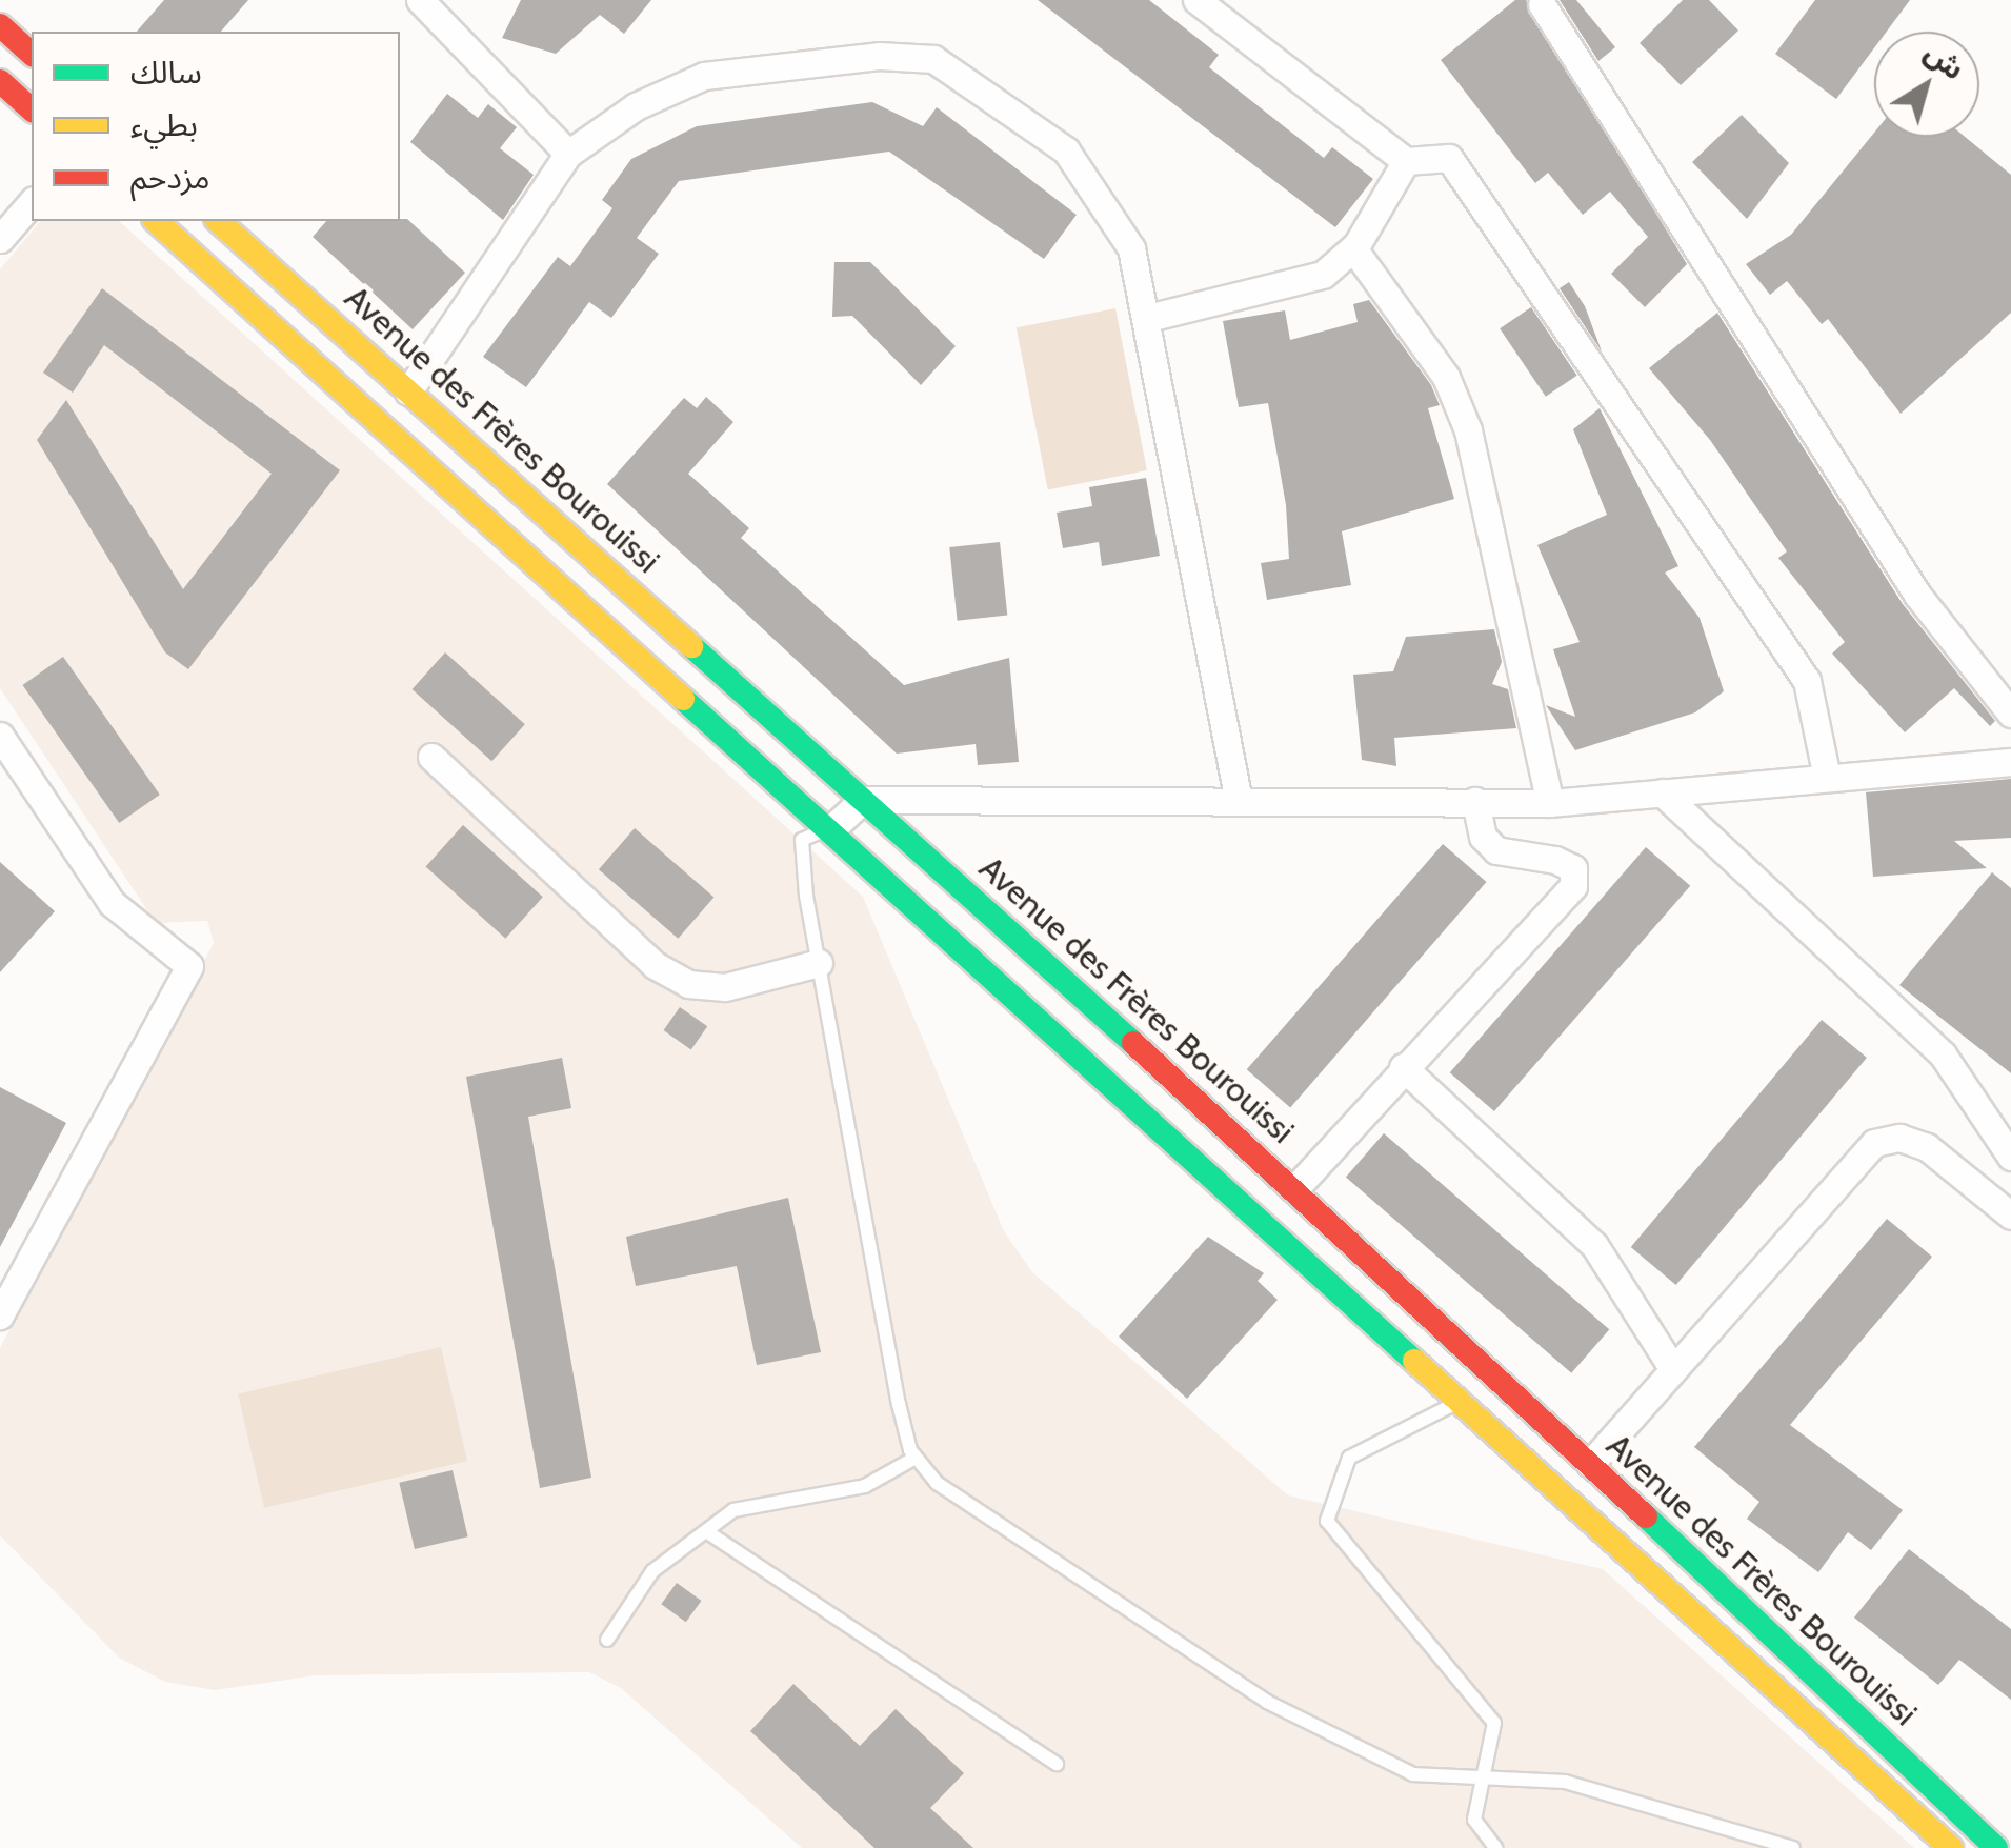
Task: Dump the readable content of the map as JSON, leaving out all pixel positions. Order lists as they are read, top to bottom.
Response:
{
  "streets": {
    "main road": ["Avenue des Frères Bourouissi"]
  },
  "legend": ["سالك", "بطيء", "مزدحم"],
  "north": "top right"
}
